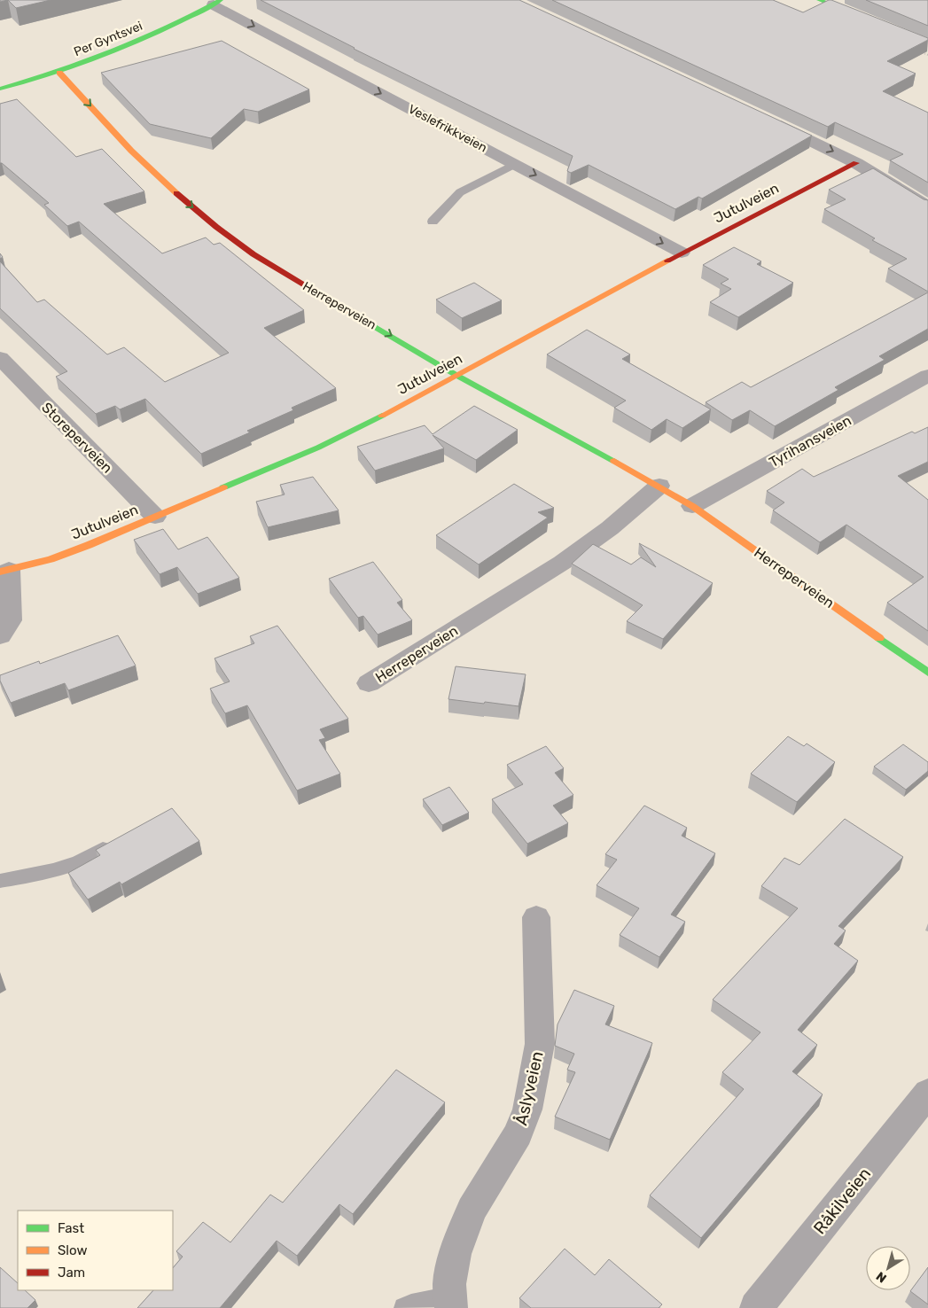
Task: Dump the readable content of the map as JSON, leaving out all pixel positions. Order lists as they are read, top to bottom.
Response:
{
  "streets": {
    "street": [
      "Per Gyntsvei",
      "Veslefrikkveien",
      "Jutulveien",
      "Herreperveien",
      "Storeperveien",
      "Tyrihansveien",
      "Åslyveien",
      "Råkilveien"
    ]
  },
  "crossings": [
    ["Per Gyntsvei", "Veslefrikkveien"],
    ["Per Gyntsvei", "Herreperveien"],
    ["Veslefrikkveien", "Jutulveien"],
    ["Jutulveien", "Herreperveien"],
    ["Jutulveien", "Storeperveien"],
    ["Herreperveien", "Tyrihansveien"]
  ],
  "one_way": ["Veslefrikkveien", "Herreperveien"],
  "legend": ["Fast", "Slow", "Jam"],
  "north": "bottom left"
}
